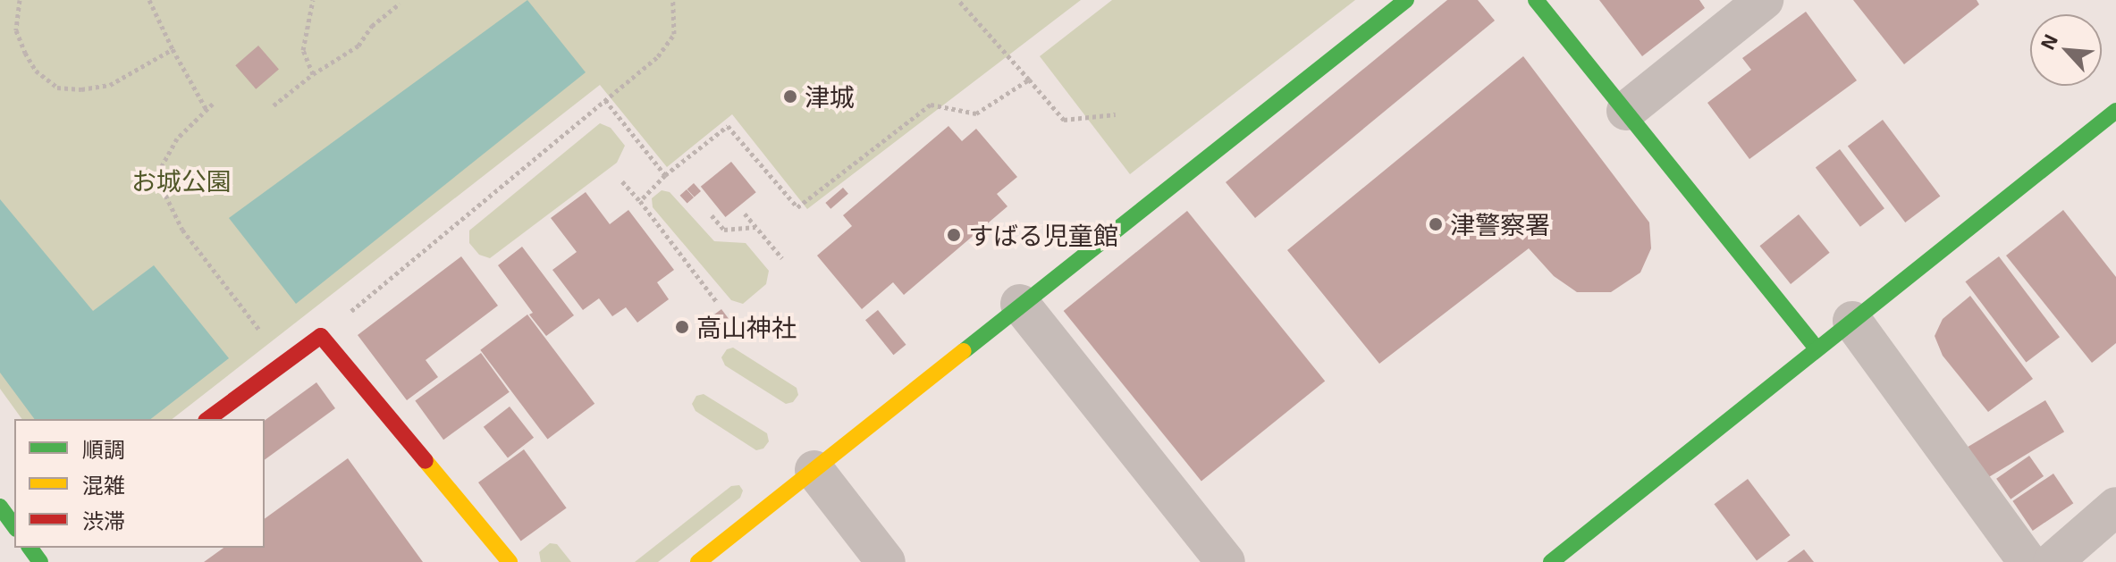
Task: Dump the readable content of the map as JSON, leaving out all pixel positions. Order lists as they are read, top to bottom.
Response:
{
  "parks": ["お城公園"],
  "places": [
    "津城",
    "津警察署",
    "すばる児童館",
    "高山神社"
  ],
  "legend": ["順調", "混雑", "渋滞"],
  "north": "top left"
}
